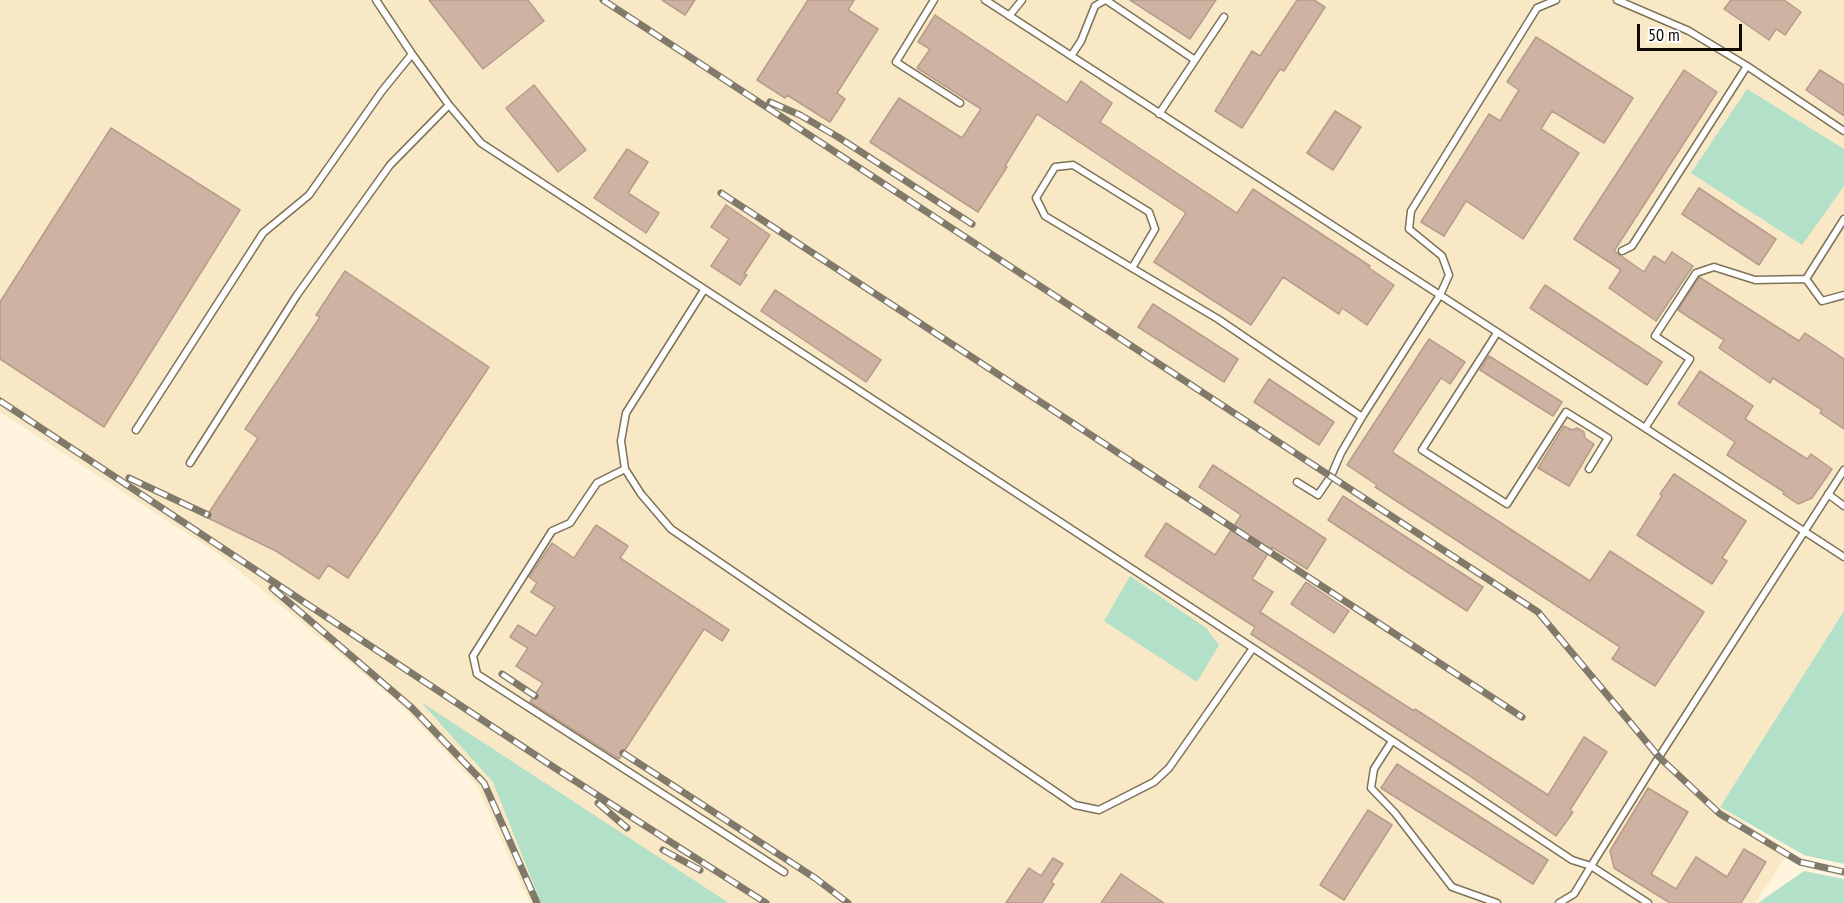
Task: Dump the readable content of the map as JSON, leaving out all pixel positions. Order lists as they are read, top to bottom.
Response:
{
  "scale_bar": "50 m"
}
